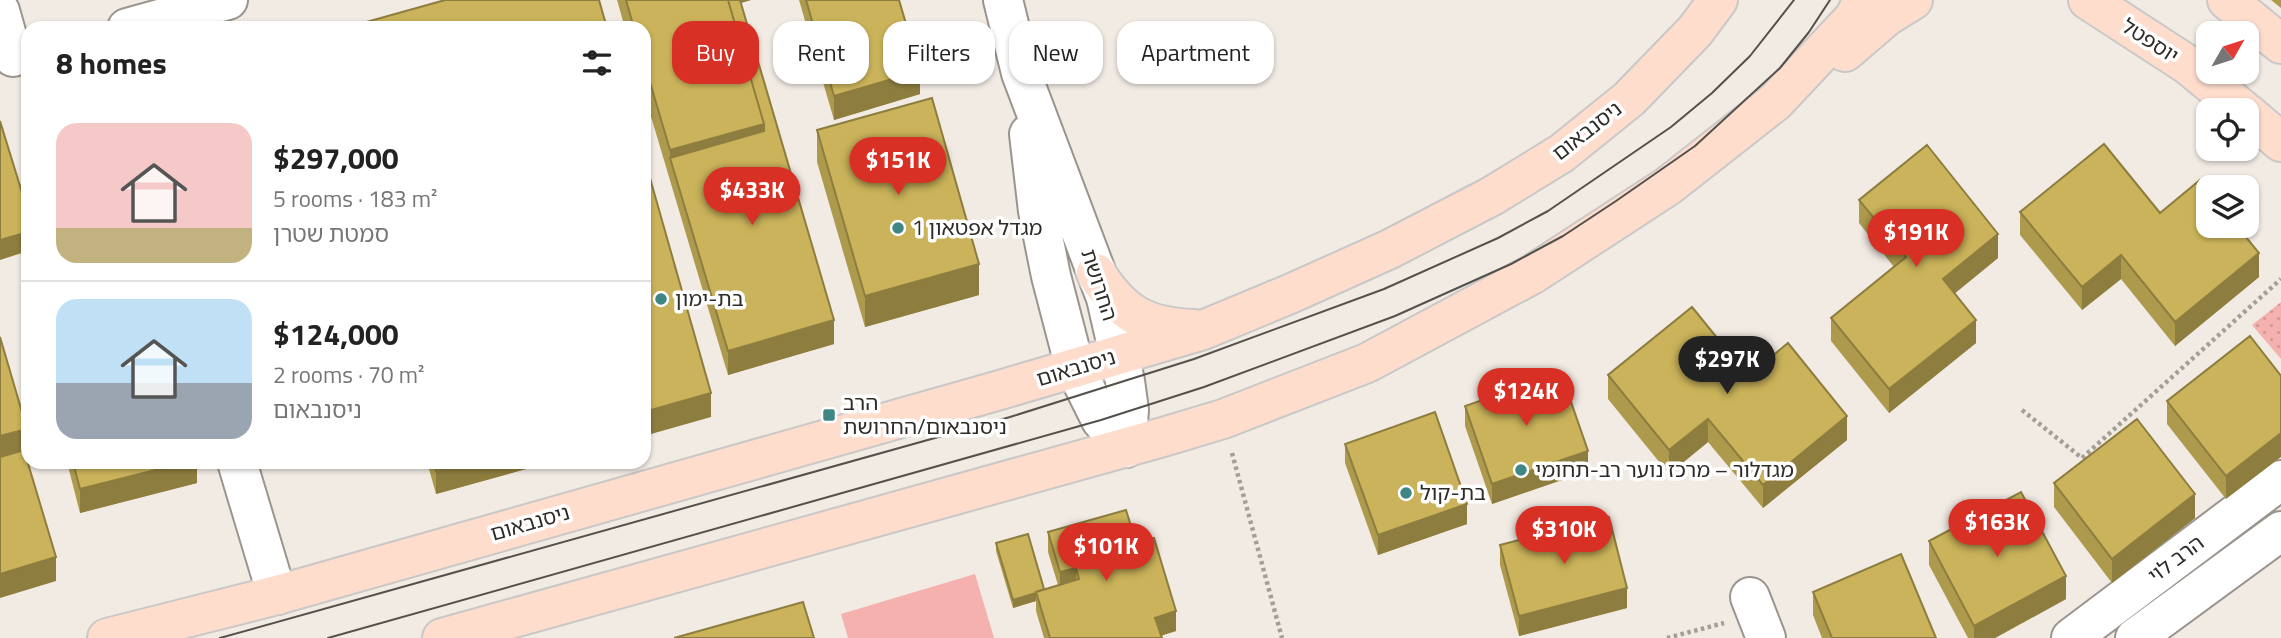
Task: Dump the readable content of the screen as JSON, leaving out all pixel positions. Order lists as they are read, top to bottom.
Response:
{
  "streets": {
    "main road": ["יוספטל", "ניסנבאום"],
    "street": ["החרושת", "הרב לוי"]
  },
  "crossings": [
    ["ניסנבאום", "החרושת"]
  ],
  "places": {
    "other": [
      "מגדל אפטאון 1",
      "בת-ימון",
      "מגדלור – מרכז נוער רב-תחומי",
      "בת-קול"
    ],
    "transit": ["הרב ניסנבאום/החרושת"]
  },
  "north": "top right",
  "page": {
    "chip": [
      "Buy",
      "Rent",
      "Filters",
      "New",
      "Apartment"
    ],
    "heading": "8 homes",
    "list": [
      {
        "name": "$297,000",
        "note": "5 rooms · 183 m² · סמטת שטרן"
      },
      {
        "name": "$124,000",
        "note": "2 rooms · 70 m² · ניסנבאום"
      }
    ],
    "price": [
      "$151K",
      "$433K",
      "$191K",
      "$297K",
      "$124K",
      "$163K",
      "$310K",
      "$101K"
    ]
  }
}
